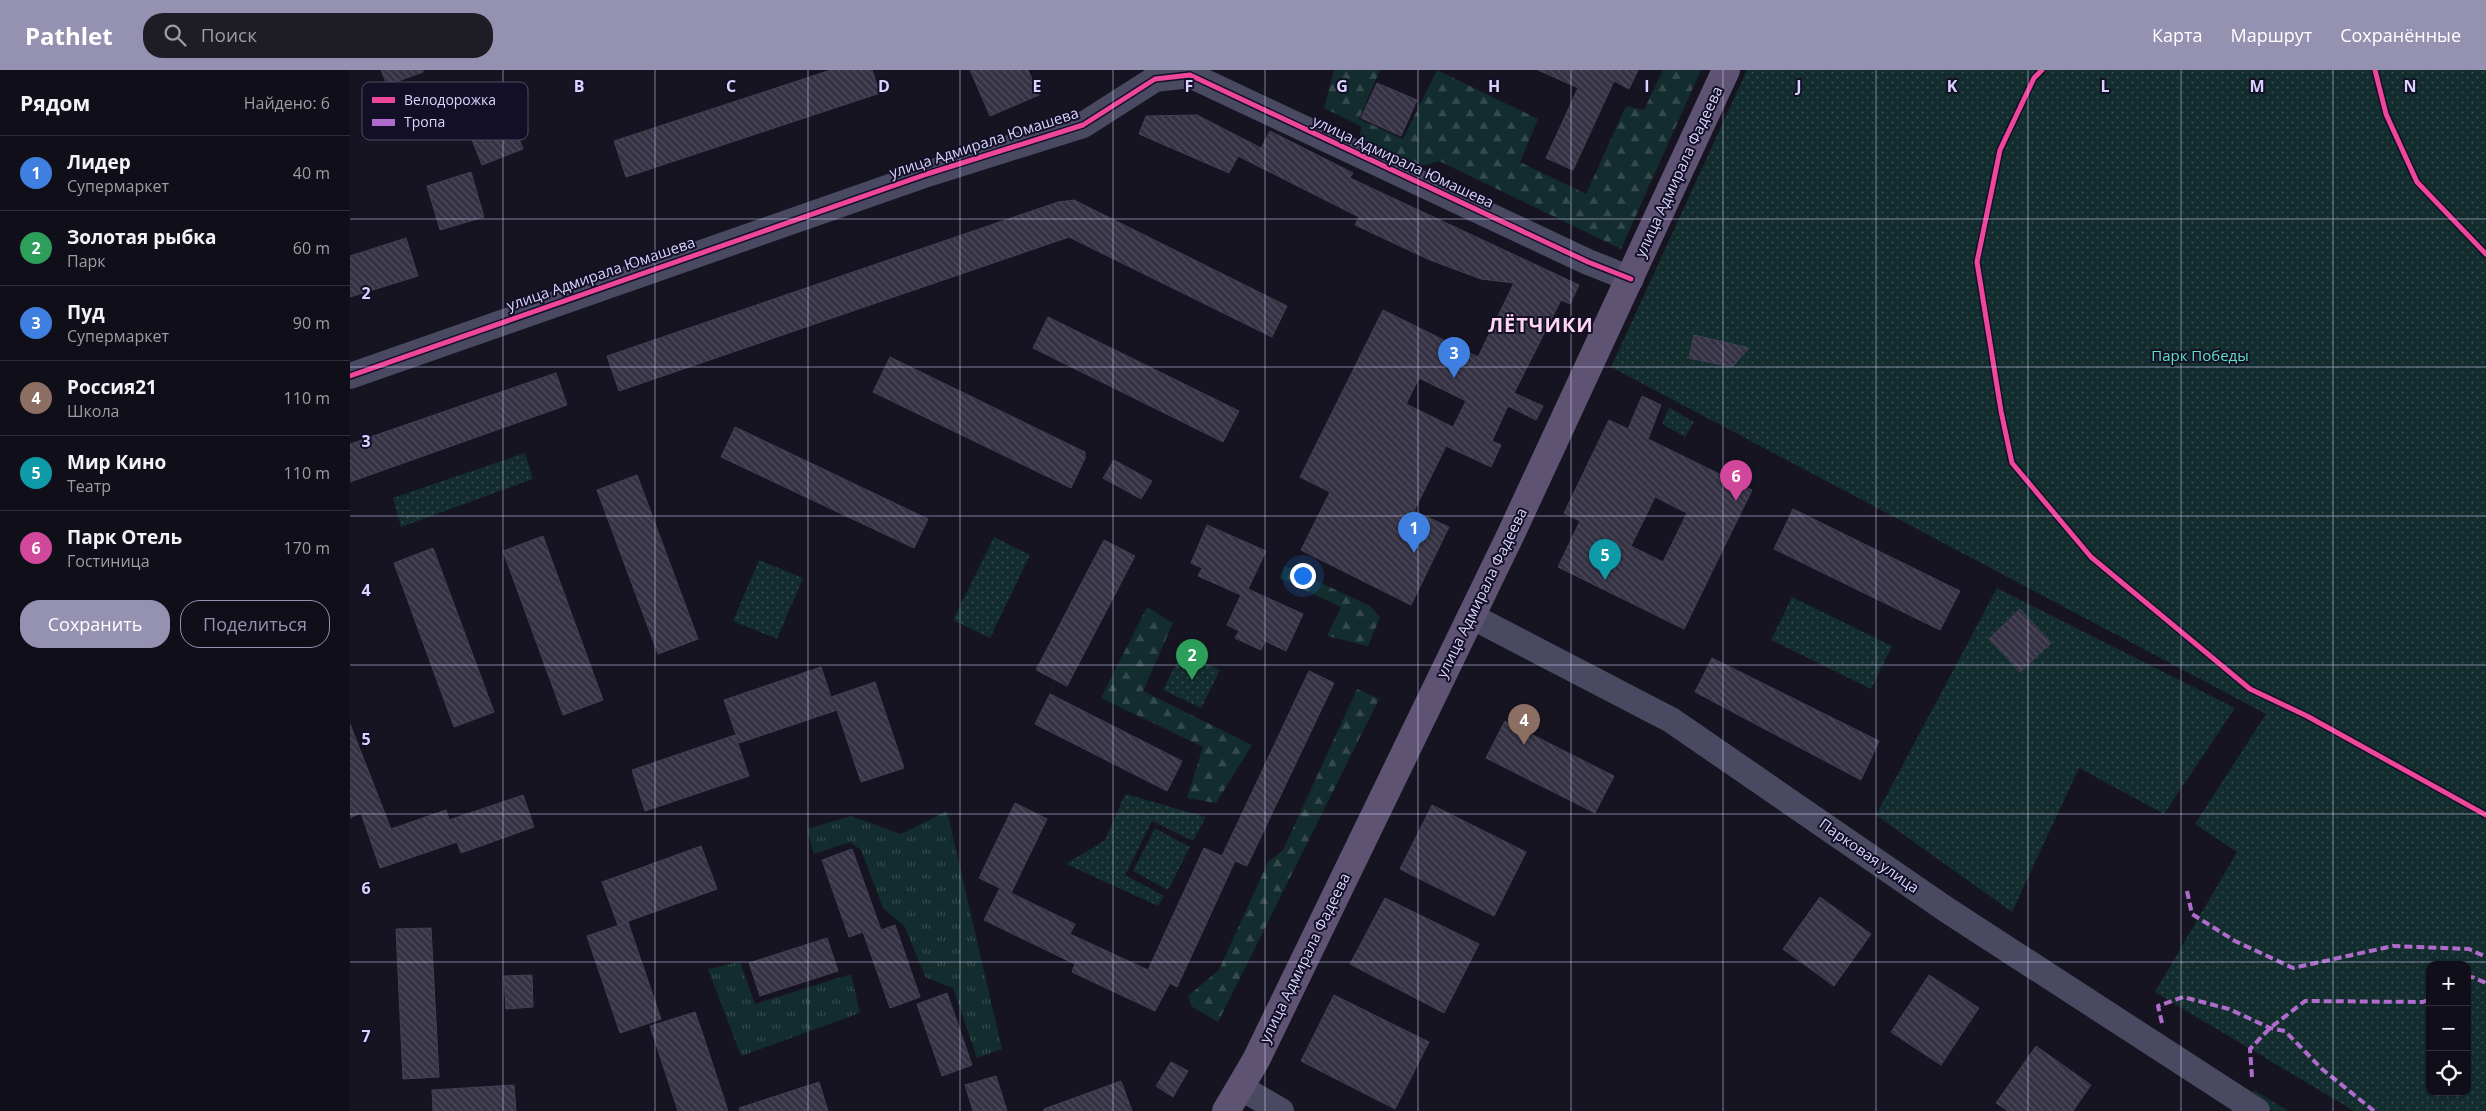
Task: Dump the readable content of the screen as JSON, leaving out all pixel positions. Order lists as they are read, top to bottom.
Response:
{
  "streets": {
    "main road": ["улица Адмирала Фадеева"],
    "street": ["улица Адмирала Юмашева", "Парковая улица"]
  },
  "crossings": [
    ["улица Адмирала Юмашева", "улица Адмирала Фадеева"],
    ["улица Адмирала Фадеева", "Парковая улица"]
  ],
  "districts": ["ЛЁТЧИКИ"],
  "parks": ["Парк Победы"],
  "legend": ["Велодорожка", "Тропа"],
  "page": {
    "header": "Pathlet",
    "search": "Поиск",
    "nav": ["Карта", "Маршрут", "Сохранённые"],
    "heading": ["Рядом", "Найдено: 6"],
    "list": [
      {
        "mark": "1",
        "name": "Лидер",
        "note": "Супермаркет",
        "value": "40 m"
      },
      {
        "mark": "2",
        "name": "Золотая рыбка",
        "note": "Парк",
        "value": "60 m"
      },
      {
        "mark": "3",
        "name": "Пуд",
        "note": "Супермаркет",
        "value": "90 m"
      },
      {
        "mark": "4",
        "name": "Россия21",
        "note": "Школа",
        "value": "110 m"
      },
      {
        "mark": "5",
        "name": "Мир Кино",
        "note": "Театр",
        "value": "110 m"
      },
      {
        "mark": "6",
        "name": "Парк Отель",
        "note": "Гостиница",
        "value": "170 m"
      }
    ],
    "pins": [
      "3",
      "6",
      "1",
      "5",
      "2",
      "4"
    ],
    "buttons": ["Сохранить", "Поделиться"],
    "map_buttons": ["+", "−"]
  },
  "grid": {
    "columns": [
      "B",
      "C",
      "D",
      "E",
      "F",
      "G",
      "H",
      "I",
      "J",
      "K",
      "L",
      "M",
      "N"
    ],
    "rows": [
      "2",
      "3",
      "4",
      "5",
      "6",
      "7"
    ]
  }
}
